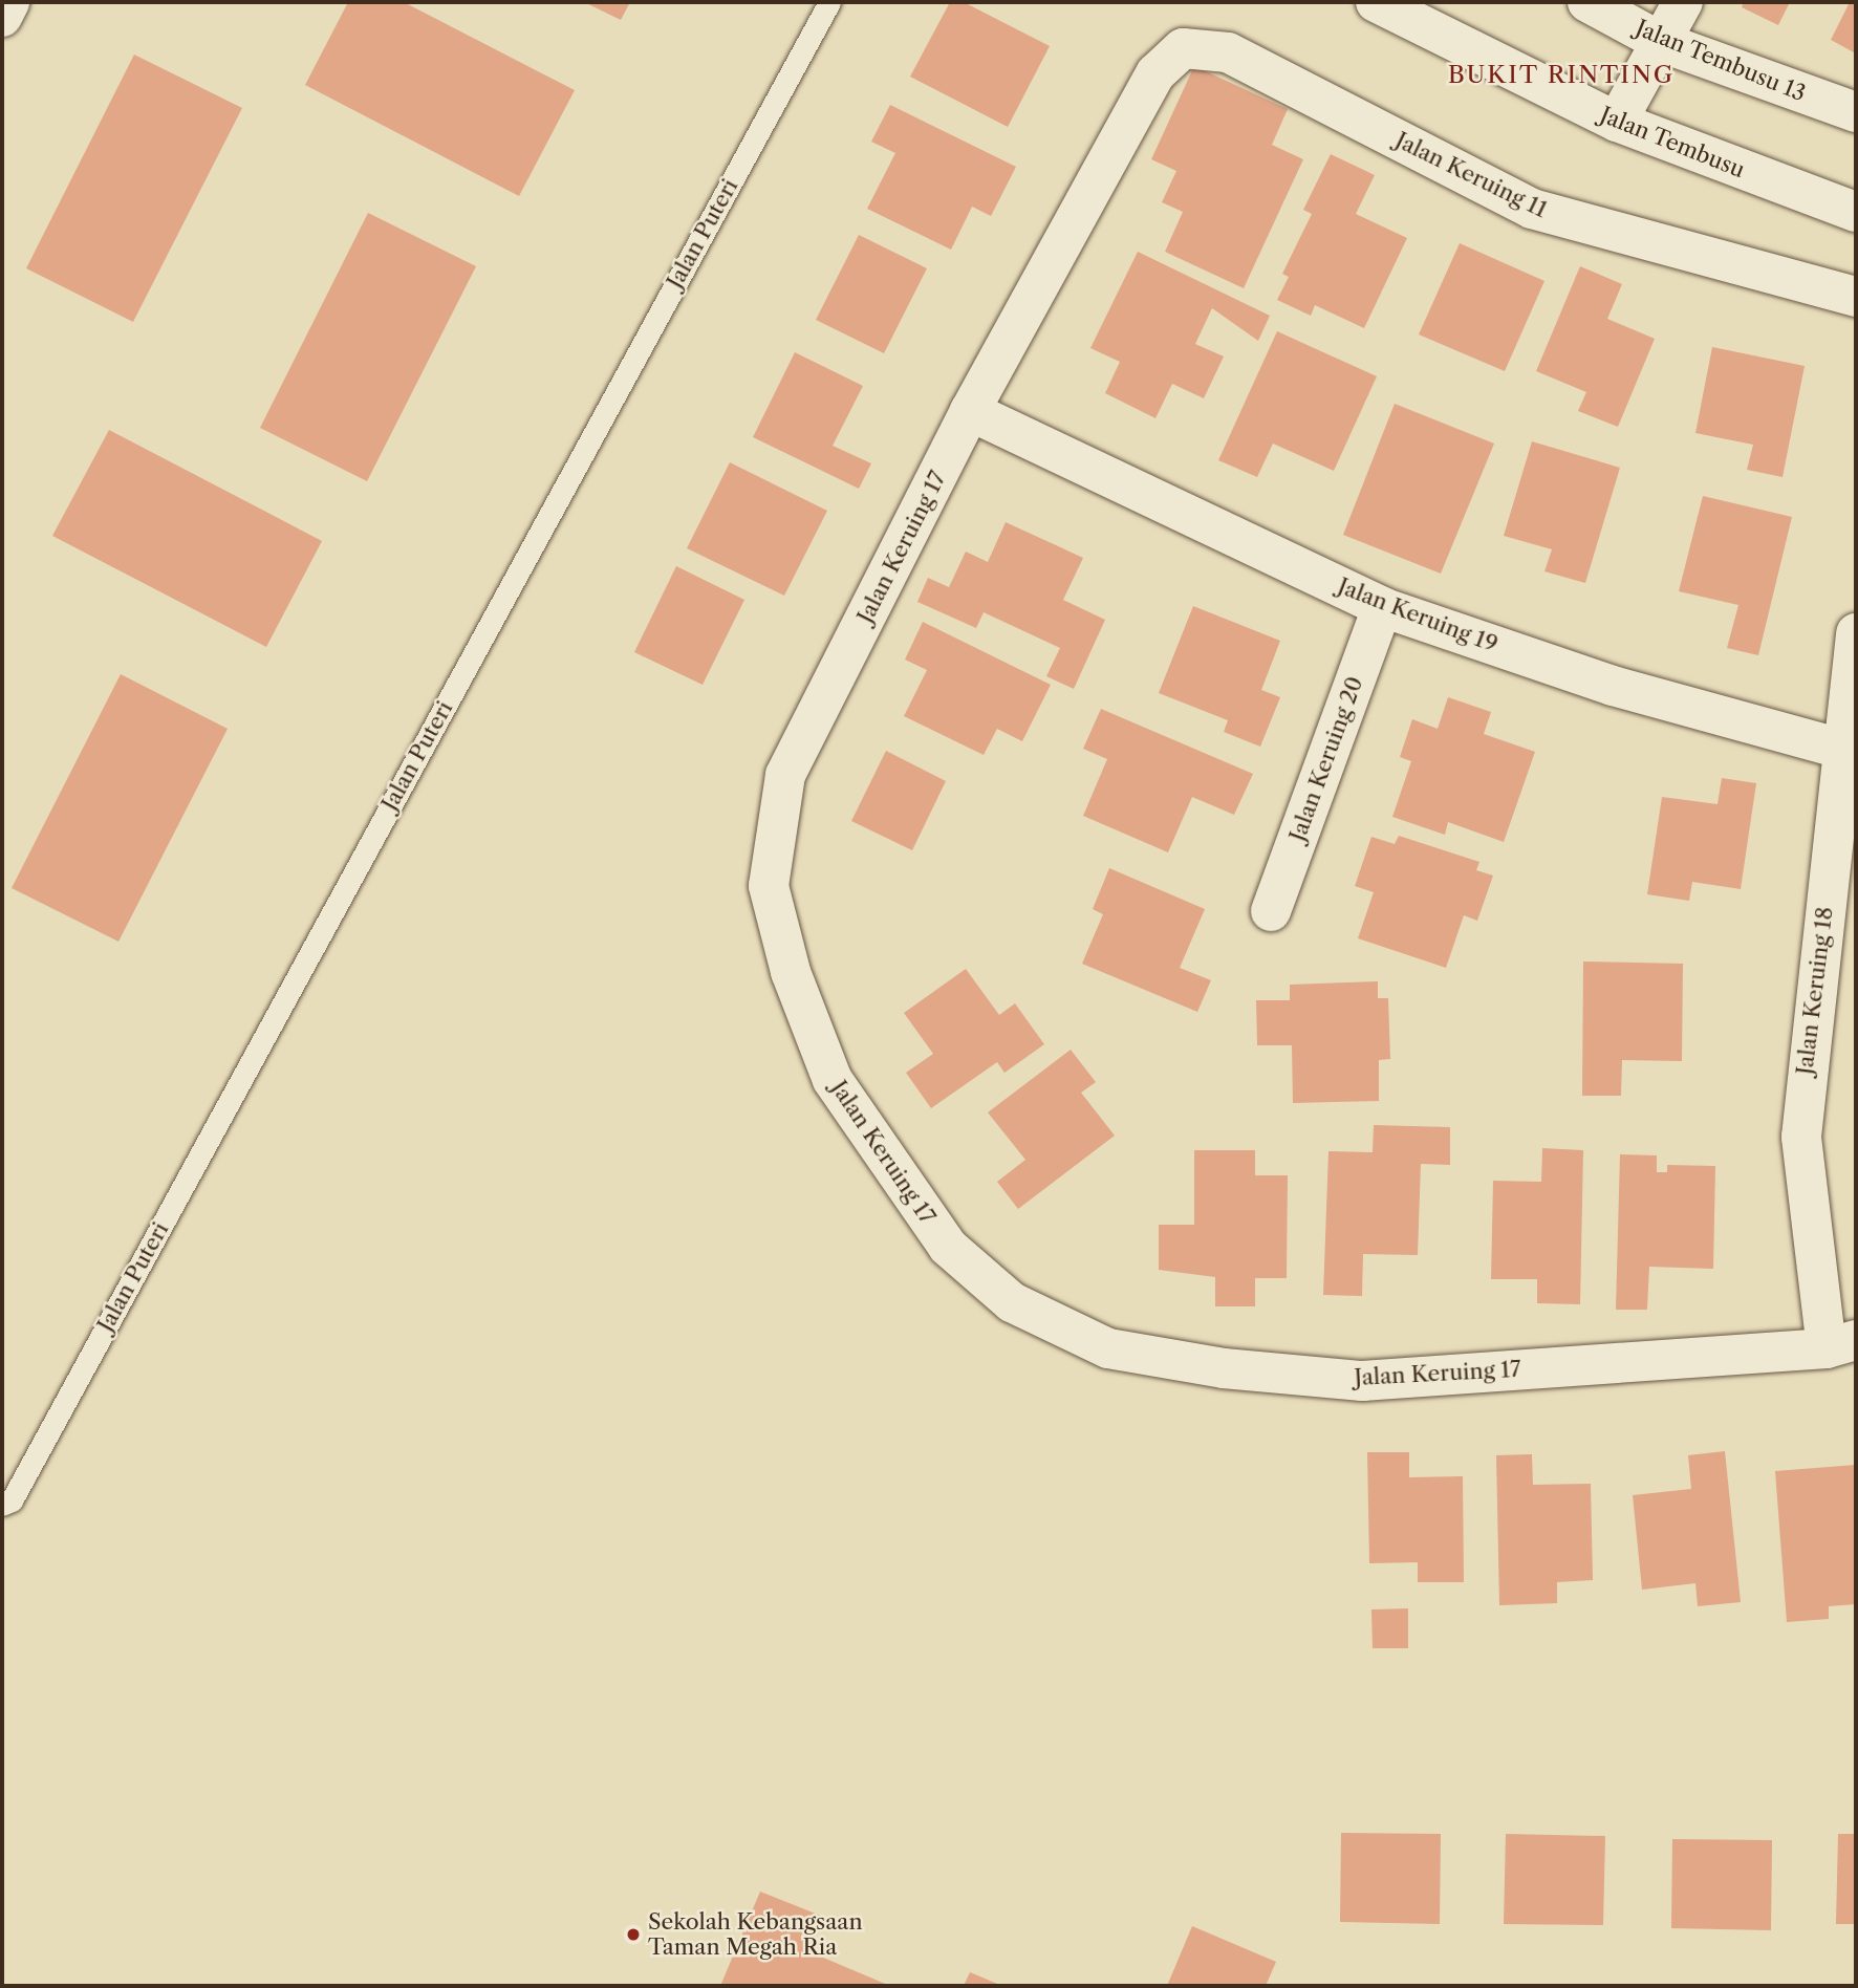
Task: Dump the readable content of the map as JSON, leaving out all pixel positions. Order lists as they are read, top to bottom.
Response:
{
  "streets": {
    "street": [
      "Jalan Tembusu 13",
      "Jalan Tembusu",
      "Jalan Keruing 11",
      "Jalan Keruing 17",
      "Jalan Keruing 19",
      "Jalan Keruing 20",
      "Jalan Keruing 18"
    ],
    "lane": ["Jalan Puteri"]
  },
  "crossings": [
    ["Jalan Keruing 11", "Jalan Keruing 17"],
    ["Jalan Keruing 17", "Jalan Keruing 19"],
    ["Jalan Keruing 17", "Jalan Keruing 18"],
    ["Jalan Keruing 19", "Jalan Keruing 20"],
    ["Jalan Keruing 19", "Jalan Keruing 18"]
  ],
  "districts": ["BUKIT RINTING"],
  "places": ["Sekolah Kebangsaan Taman Megah Ria"]
}
